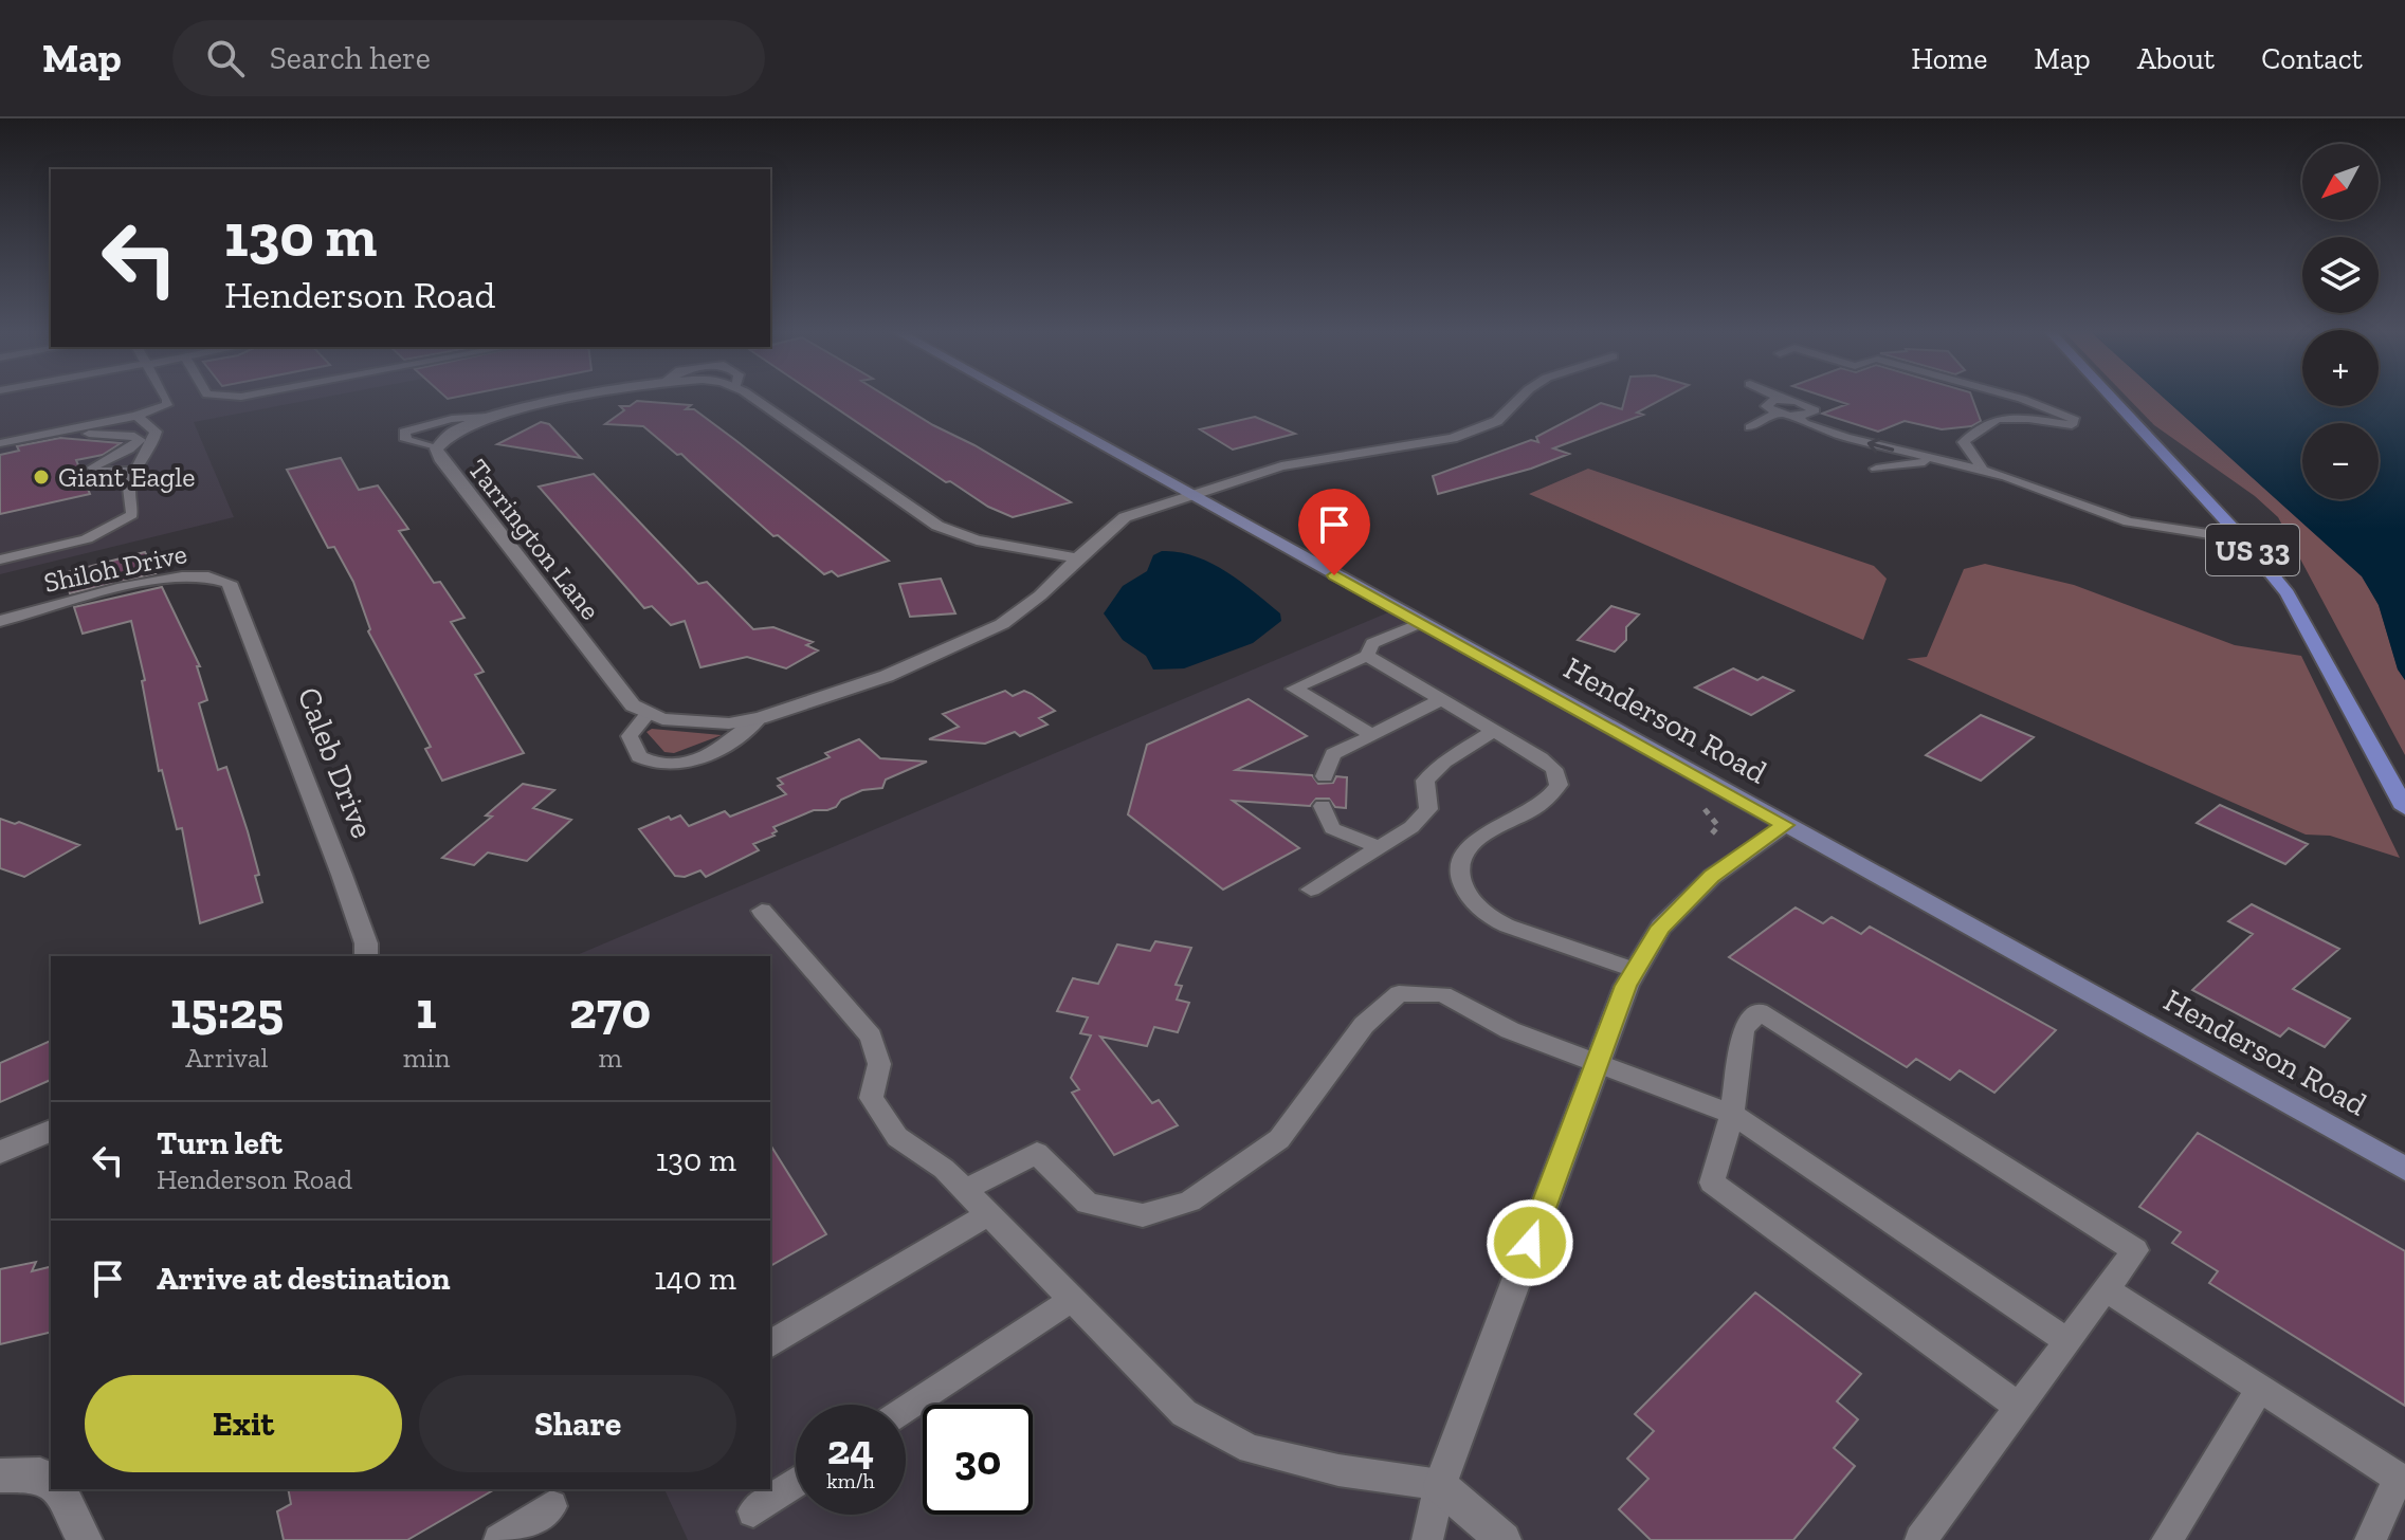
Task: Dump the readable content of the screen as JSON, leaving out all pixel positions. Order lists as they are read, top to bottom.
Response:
{
  "streets": {
    "main road": ["US 33", "Henderson Road"],
    "street": ["Tarrington Lane", "Shiloh Drive", "Caleb Drive"]
  },
  "crossings": [
    ["Shiloh Drive", "Caleb Drive"]
  ],
  "places": ["Giant Eagle"],
  "north": "bottom left",
  "page": {
    "header": "Map",
    "search": "Search here",
    "nav": [
      "Home",
      "Map",
      "About",
      "Contact"
    ],
    "map_buttons": ["+", "−"],
    "turn": ["130 m", "Henderson Road"],
    "eta": [
      "15:25",
      "Arrival",
      "1",
      "min",
      "270",
      "m"
    ],
    "list": [
      {
        "name": "Turn left",
        "note": "Henderson Road",
        "value": "130 m"
      },
      {
        "name": "Arrive at destination",
        "value": "140 m"
      }
    ],
    "buttons": ["Exit", "Share"],
    "speed": "24 km/h",
    "limit": "30"
  }
}
